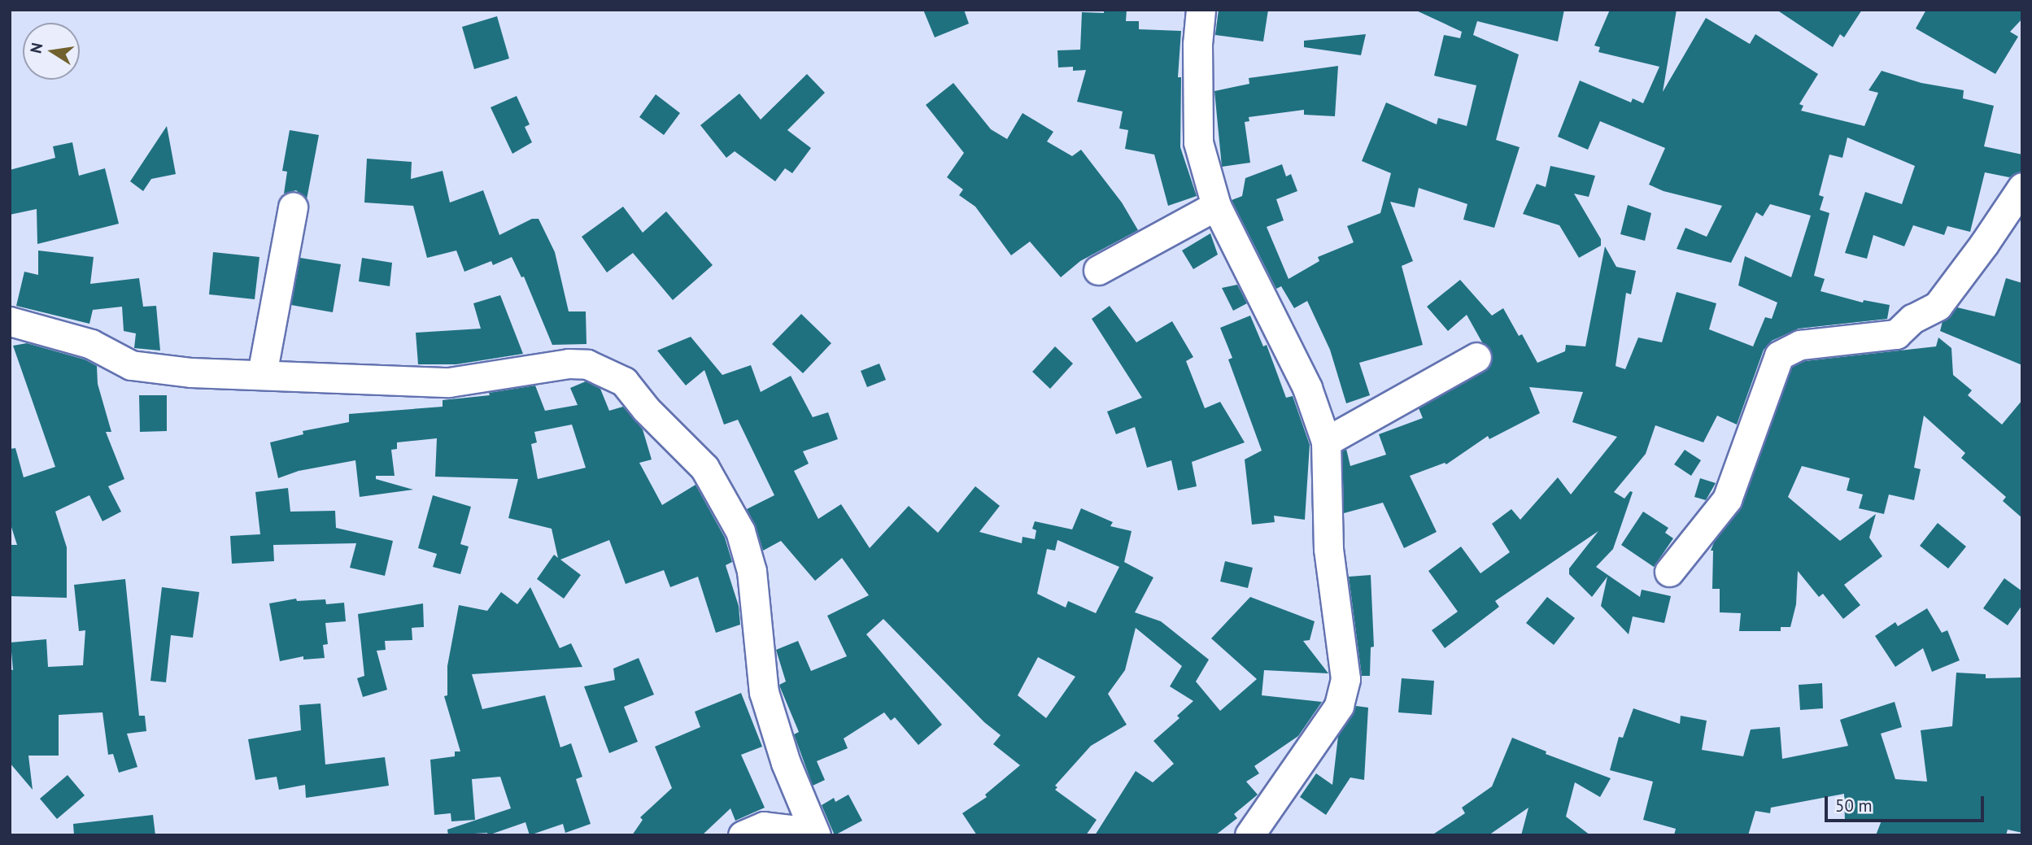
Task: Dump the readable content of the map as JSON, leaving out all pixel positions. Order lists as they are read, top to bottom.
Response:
{
  "scale_bar": "50 m",
  "north": "left"
}
